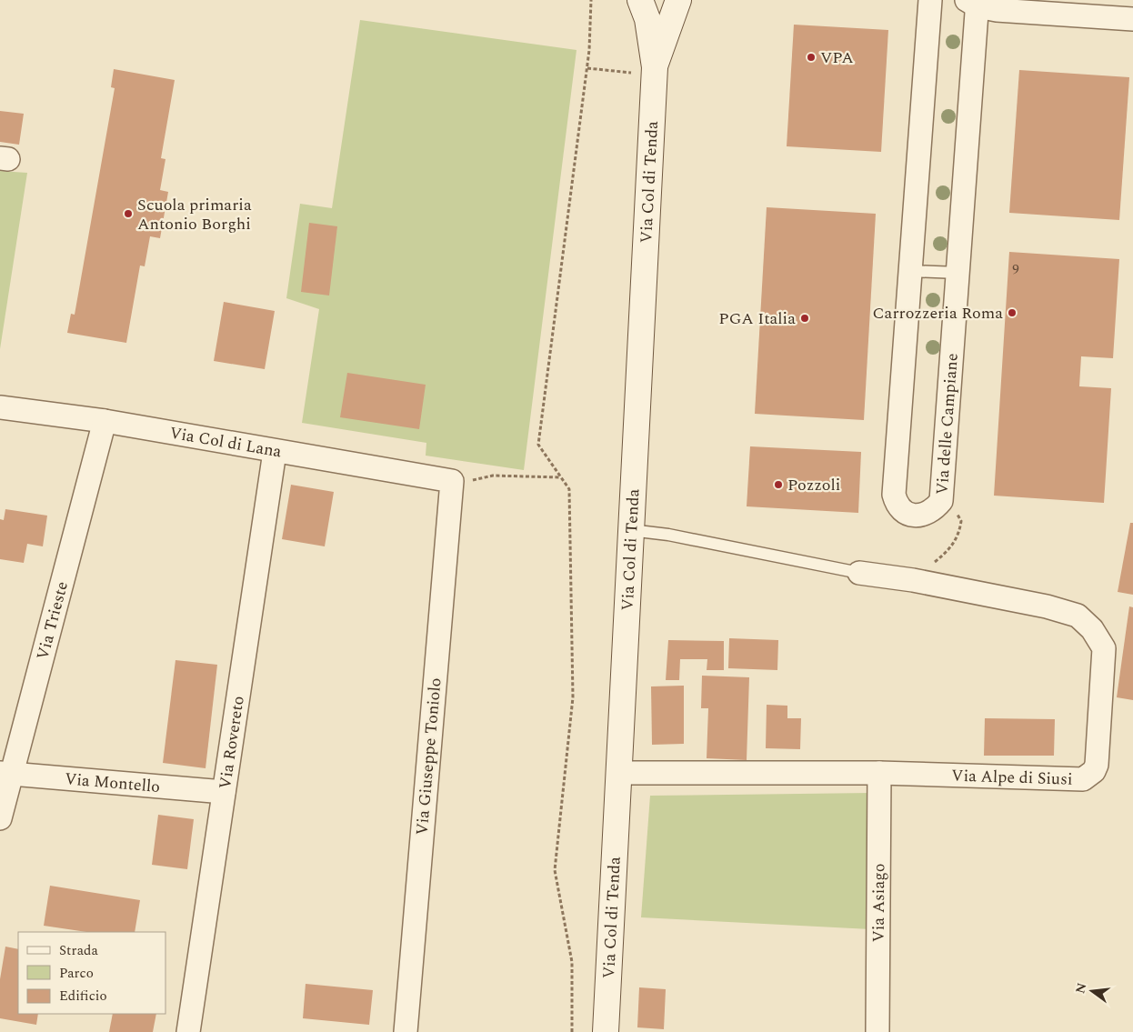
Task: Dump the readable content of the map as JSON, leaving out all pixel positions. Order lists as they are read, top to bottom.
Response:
{
  "streets": {
    "main road": ["Via Col di Tenda"],
    "street": [
      "Via delle Campiane",
      "Via Col di Lana",
      "Via Trieste",
      "Via Rovereto",
      "Via Giuseppe Toniolo",
      "Via Alpe di Siusi",
      "Via Montello",
      "Via Asiago"
    ]
  },
  "crossings": [
    ["Via Col di Tenda", "Via Alpe di Siusi"],
    ["Via Col di Lana", "Via Trieste"],
    ["Via Col di Lana", "Via Rovereto"],
    ["Via Col di Lana", "Via Giuseppe Toniolo"],
    ["Via Trieste", "Via Montello"],
    ["Via Rovereto", "Via Montello"],
    ["Via Alpe di Siusi", "Via Asiago"]
  ],
  "places": [
    "VPA",
    "Scuola primaria Antonio Borghi",
    "Carrozzeria Roma",
    "PGA Italia",
    "Pozzoli"
  ],
  "house_numbers": ["9"],
  "legend": ["Strada", "Parco", "Edificio"],
  "north": "left"
}
